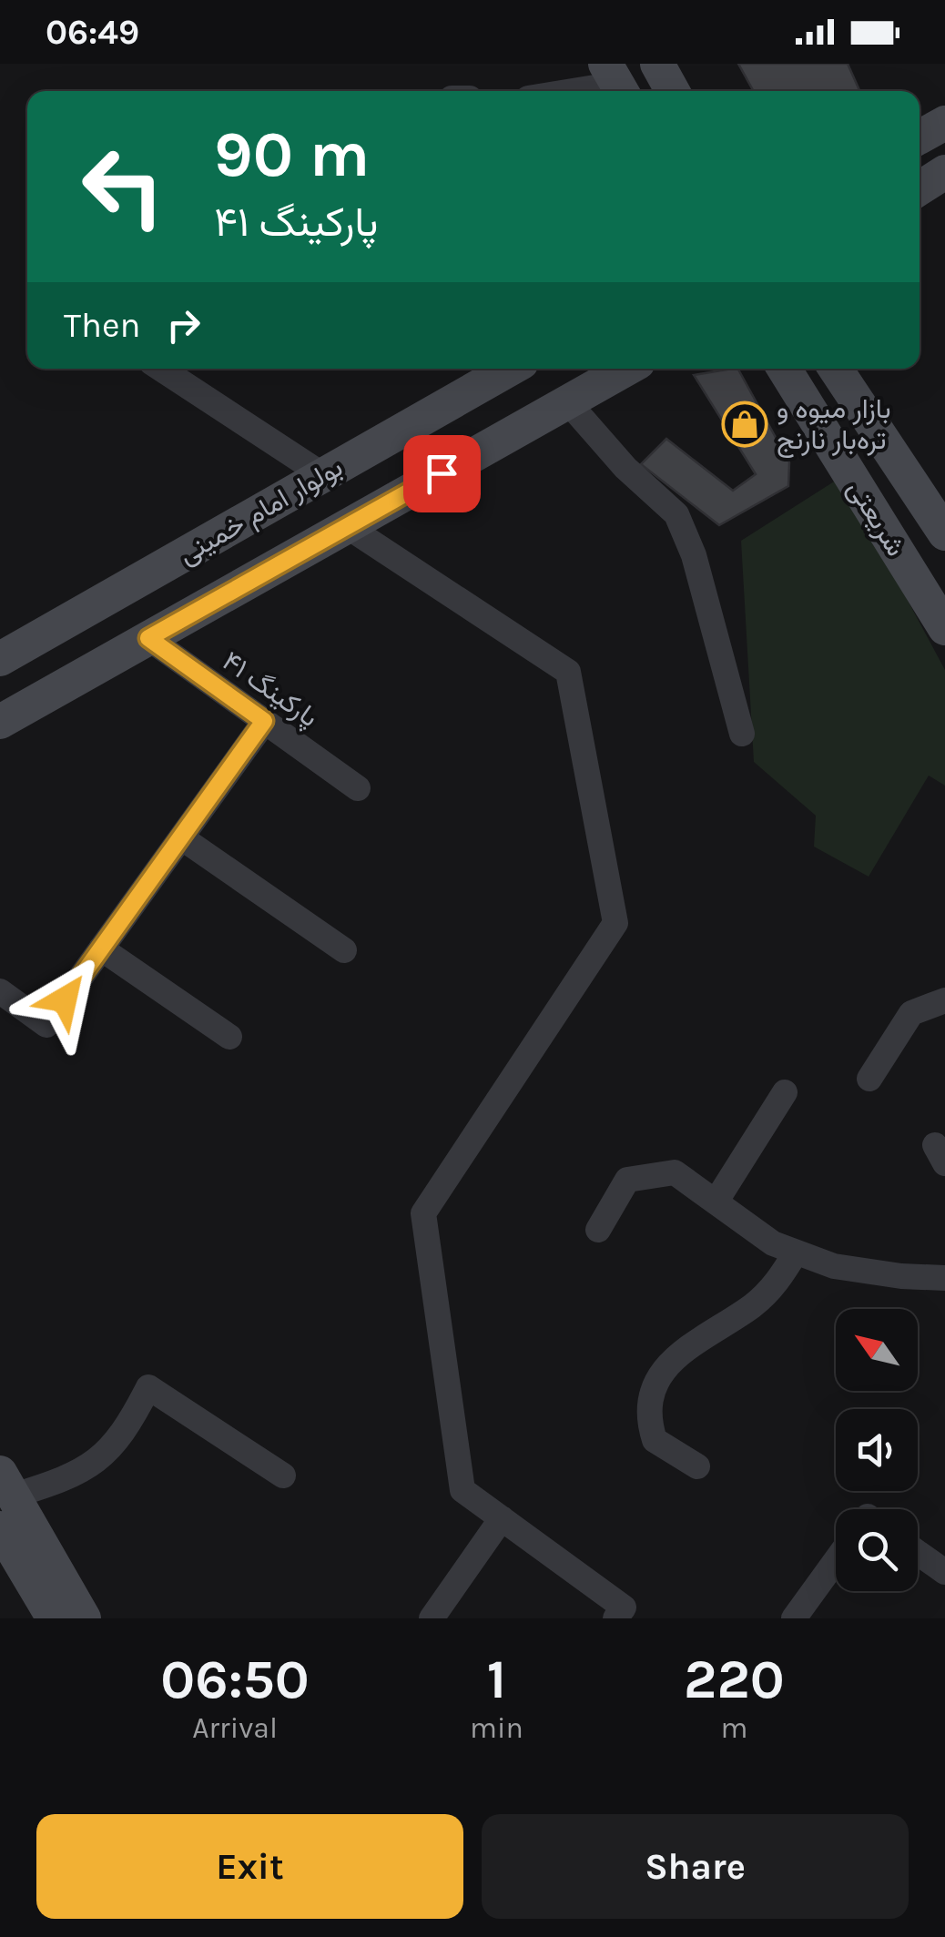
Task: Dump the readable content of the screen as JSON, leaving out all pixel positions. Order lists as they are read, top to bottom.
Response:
{
  "streets": {
    "street": ["بولوار امام خمینی", "شریعتی", "پارکینگ ۴۱"]
  },
  "crossings": [
    ["بولوار امام خمینی", "پارکینگ ۴۱"]
  ],
  "places": {
    "shop": ["بازار میوه و تره‌بار نارنج"]
  },
  "north": "top left",
  "page": {
    "status": "06:49",
    "turn": ["90 m", "پارکینگ ۴۱"],
    "then": "Then",
    "eta": [
      "06:50",
      "Arrival",
      "1",
      "min",
      "220",
      "m"
    ],
    "buttons": ["Exit", "Share"]
  }
}
